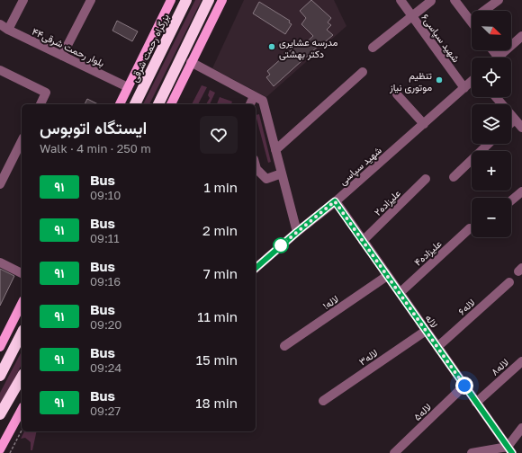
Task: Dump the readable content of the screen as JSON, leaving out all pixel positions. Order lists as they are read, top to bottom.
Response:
{
  "streets": {
    "highway": ["بزرگراه رحمت شرقی"],
    "street": [
      "شهید سپاسی۶",
      "۴۴بلوار رحمت شرقی",
      "شهید سپاسی",
      "علیزاده۲",
      "علیزاده۴",
      "۱لاله",
      "۶لاله",
      "لاله",
      "۳لاله",
      "لاله۸",
      "لاله۵"
    ]
  },
  "crossings": [
    ["شهید سپاسی۶", "شهید سپاسی"],
    ["شهید سپاسی", "لاله"],
    ["علیزاده۲", "لاله"],
    ["علیزاده۴", "لاله"],
    ["۱لاله", "لاله"],
    ["۶لاله", "لاله"],
    ["لاله", "۳لاله"],
    ["لاله", "لاله۸"],
    ["لاله", "لاله۵"]
  ],
  "places": ["مدرسه عشایری دکتر بهشتی", "تنظیم موتوری نیاز"],
  "lines": ["bus line ۹۱"],
  "north": "bottom right",
  "page": {
    "map_buttons": ["+", "−"],
    "heading": ["ایستگاه اتوبوس", "Walk · 4 min · 250 m"],
    "list": [
      {
        "mark": "۹۱",
        "name": "Bus",
        "note": "09:10",
        "value": "1 min"
      },
      {
        "mark": "۹۱",
        "name": "Bus",
        "note": "09:11",
        "value": "2 min"
      },
      {
        "mark": "۹۱",
        "name": "Bus",
        "note": "09:16",
        "value": "7 min"
      },
      {
        "mark": "۹۱",
        "name": "Bus",
        "note": "09:20",
        "value": "11 min"
      },
      {
        "mark": "۹۱",
        "name": "Bus",
        "note": "09:24",
        "value": "15 min"
      },
      {
        "mark": "۹۱",
        "name": "Bus",
        "note": "09:27",
        "value": "18 min"
      }
    ]
  }
}
